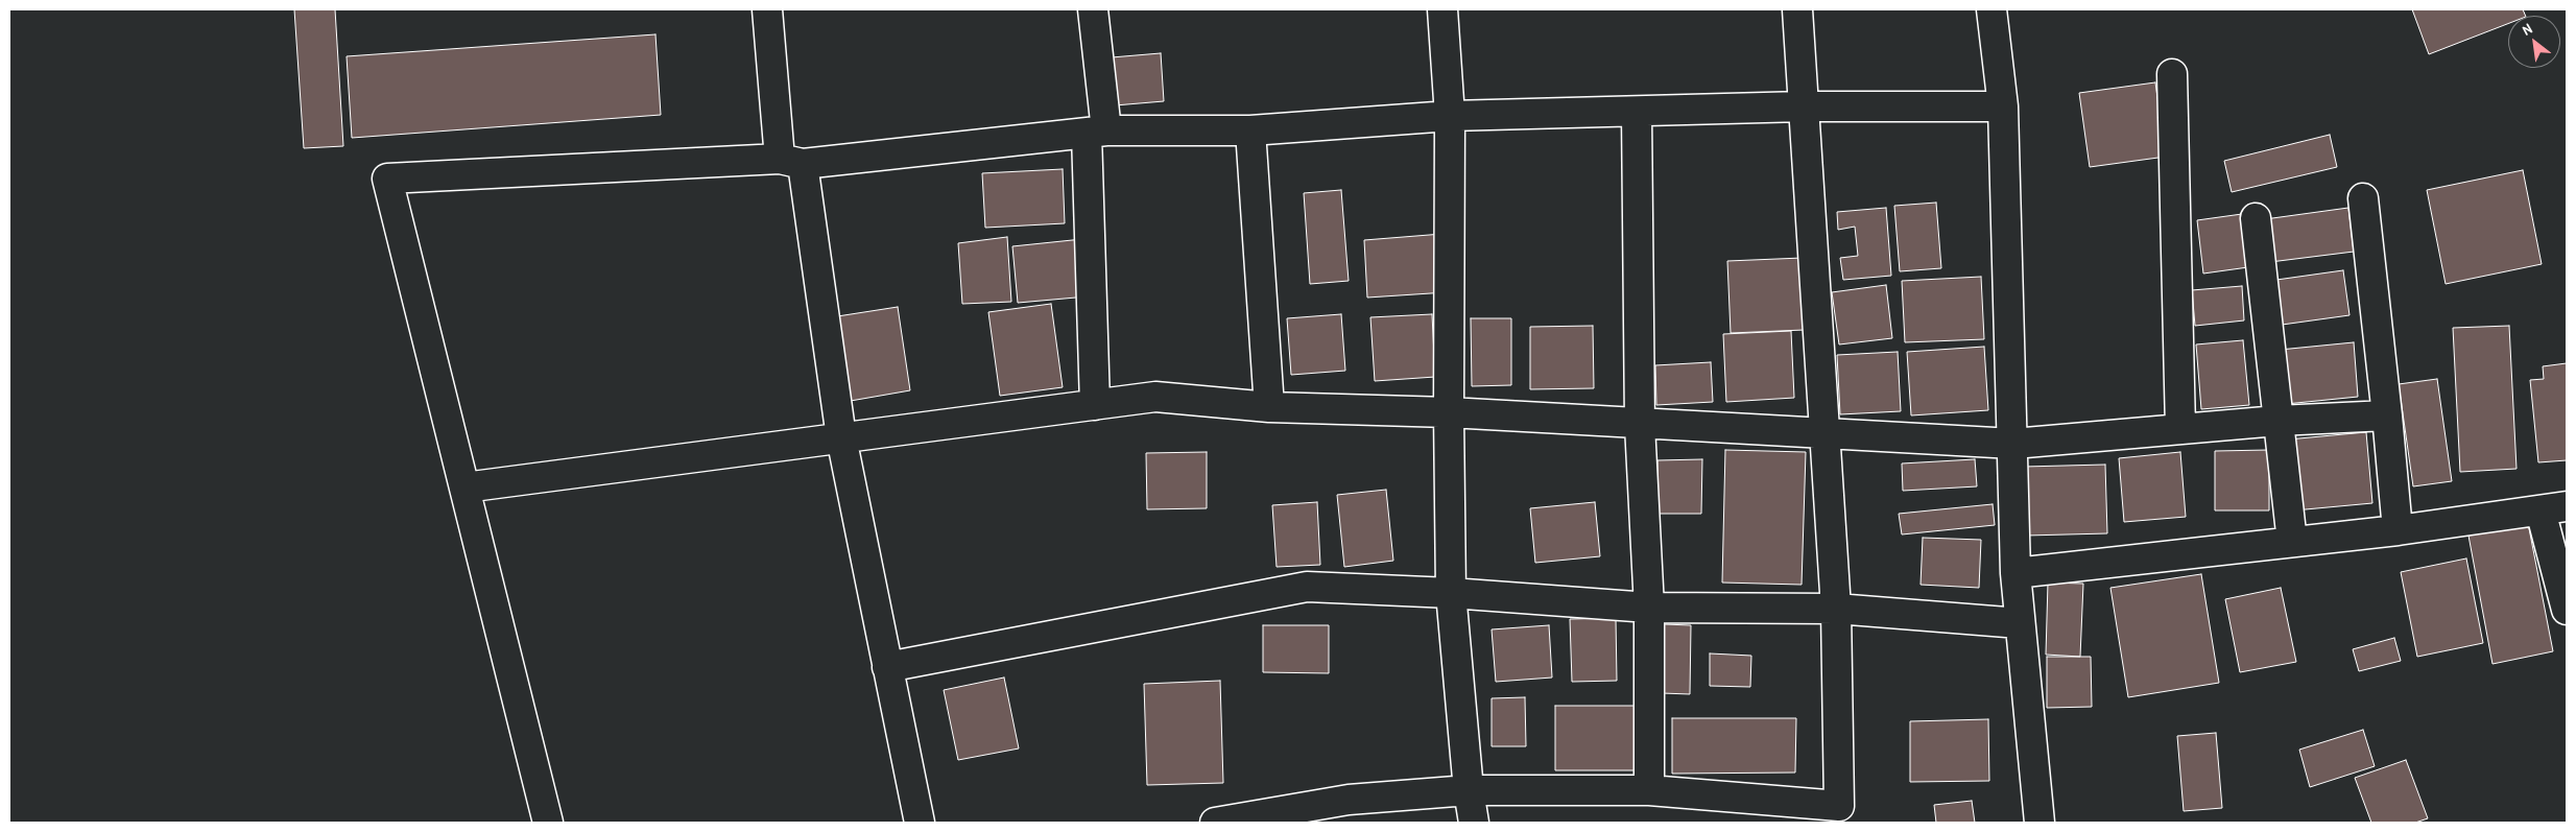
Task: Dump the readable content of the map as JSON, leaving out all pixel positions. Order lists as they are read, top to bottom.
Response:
{
  "north": "top left"
}
